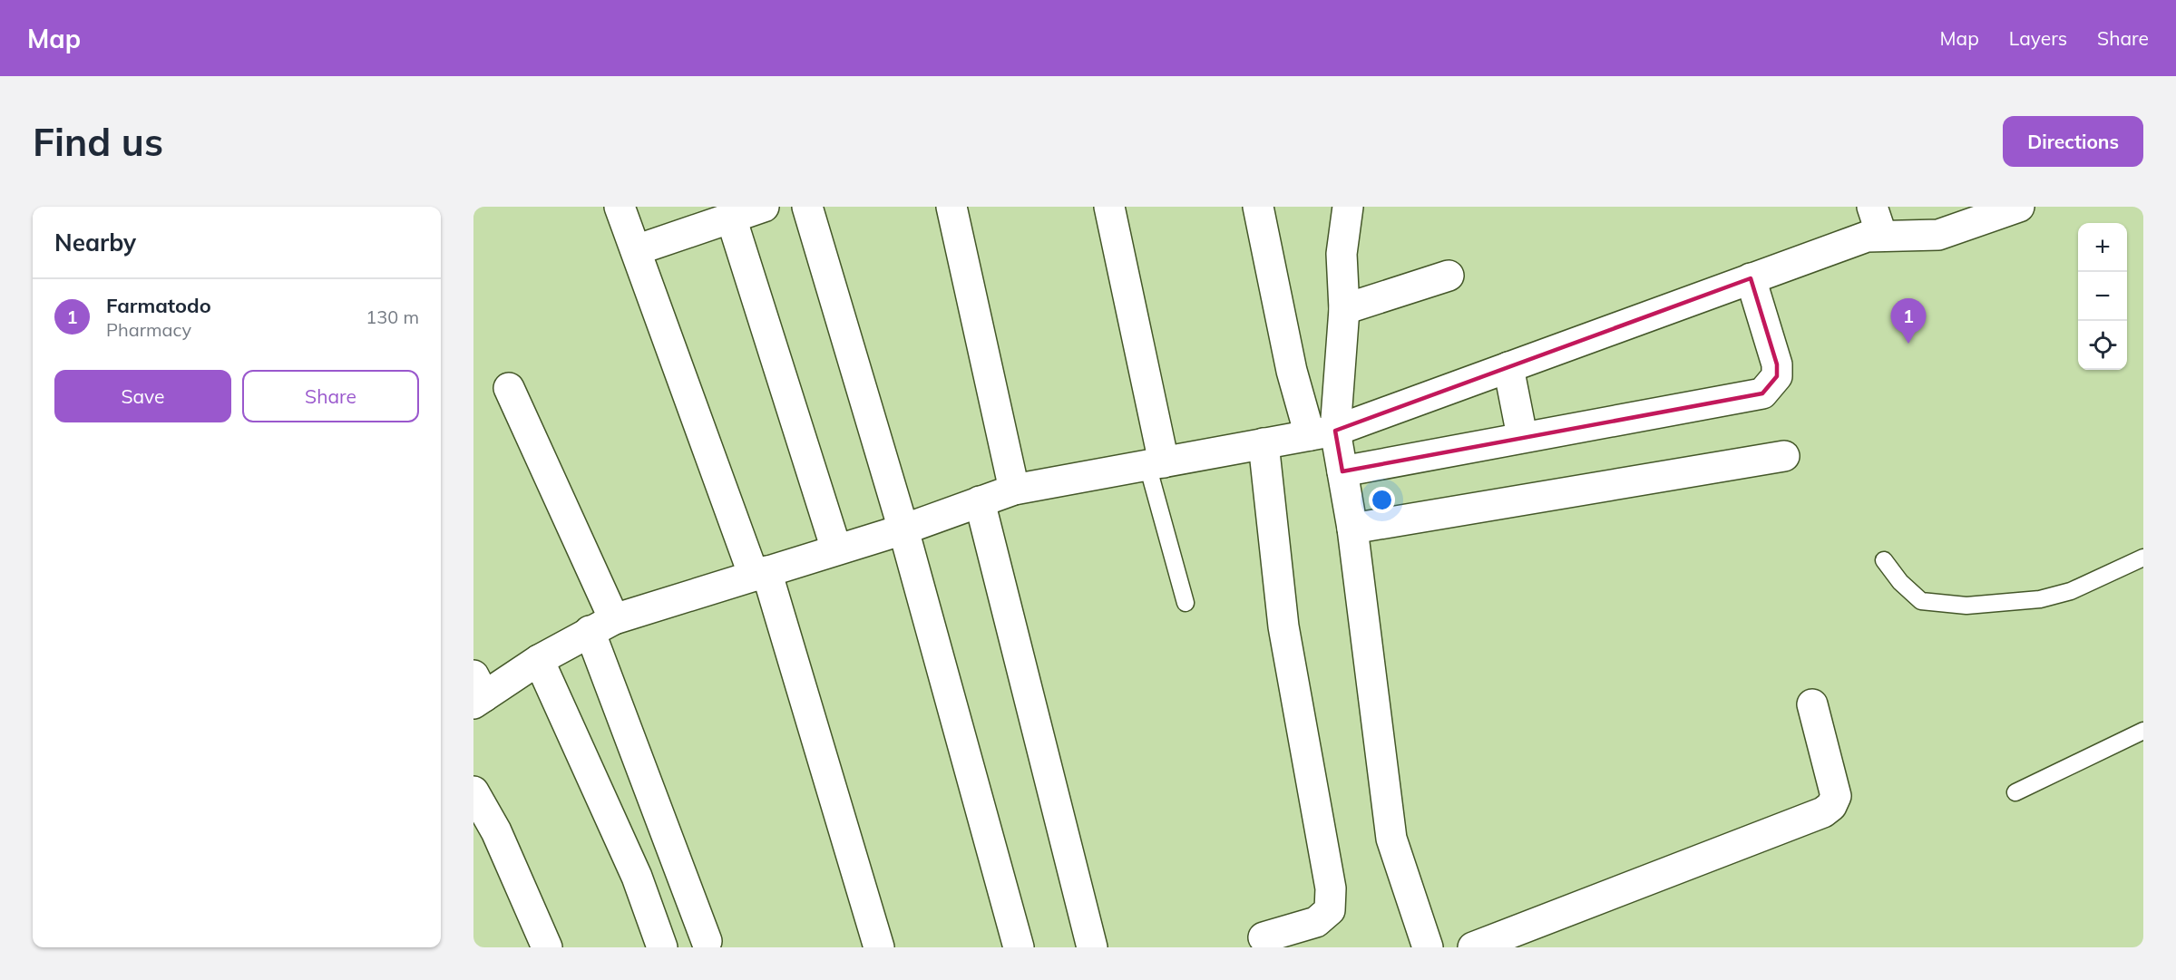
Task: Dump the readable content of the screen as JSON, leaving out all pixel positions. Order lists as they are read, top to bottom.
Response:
{
  "page": {
    "header": "Map",
    "nav": ["Map", "Layers", "Share"],
    "buttons": [
      "Directions",
      ["Save", "Share"]
    ],
    "title": "Find us",
    "heading": "Nearby",
    "map_buttons": ["+", "−"],
    "list": [
      {
        "mark": "1",
        "name": "Farmatodo",
        "note": "Pharmacy",
        "value": "130 m"
      }
    ],
    "pins": "1"
  }
}
